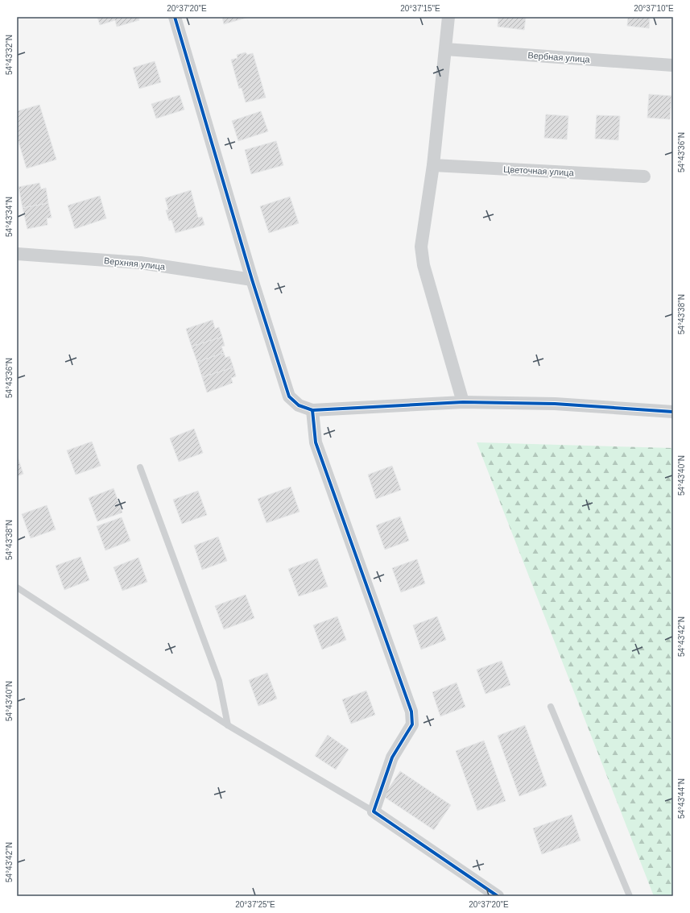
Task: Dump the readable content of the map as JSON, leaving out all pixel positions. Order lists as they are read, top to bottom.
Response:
{
  "streets": {
    "street": ["Вербная улица", "Цветочная улица", "Верхняя улица"]
  },
  "coordinates": [
    "20°37'20\"E",
    "20°37'15\"E",
    "20°37'10\"E",
    "54°43'32\"N",
    "54°43'36\"N",
    "54°43'34\"N",
    "54°43'38\"N",
    "54°43'40\"N",
    "54°43'42\"N",
    "54°43'44\"N",
    "20°37'25\"E"
  ]
}
